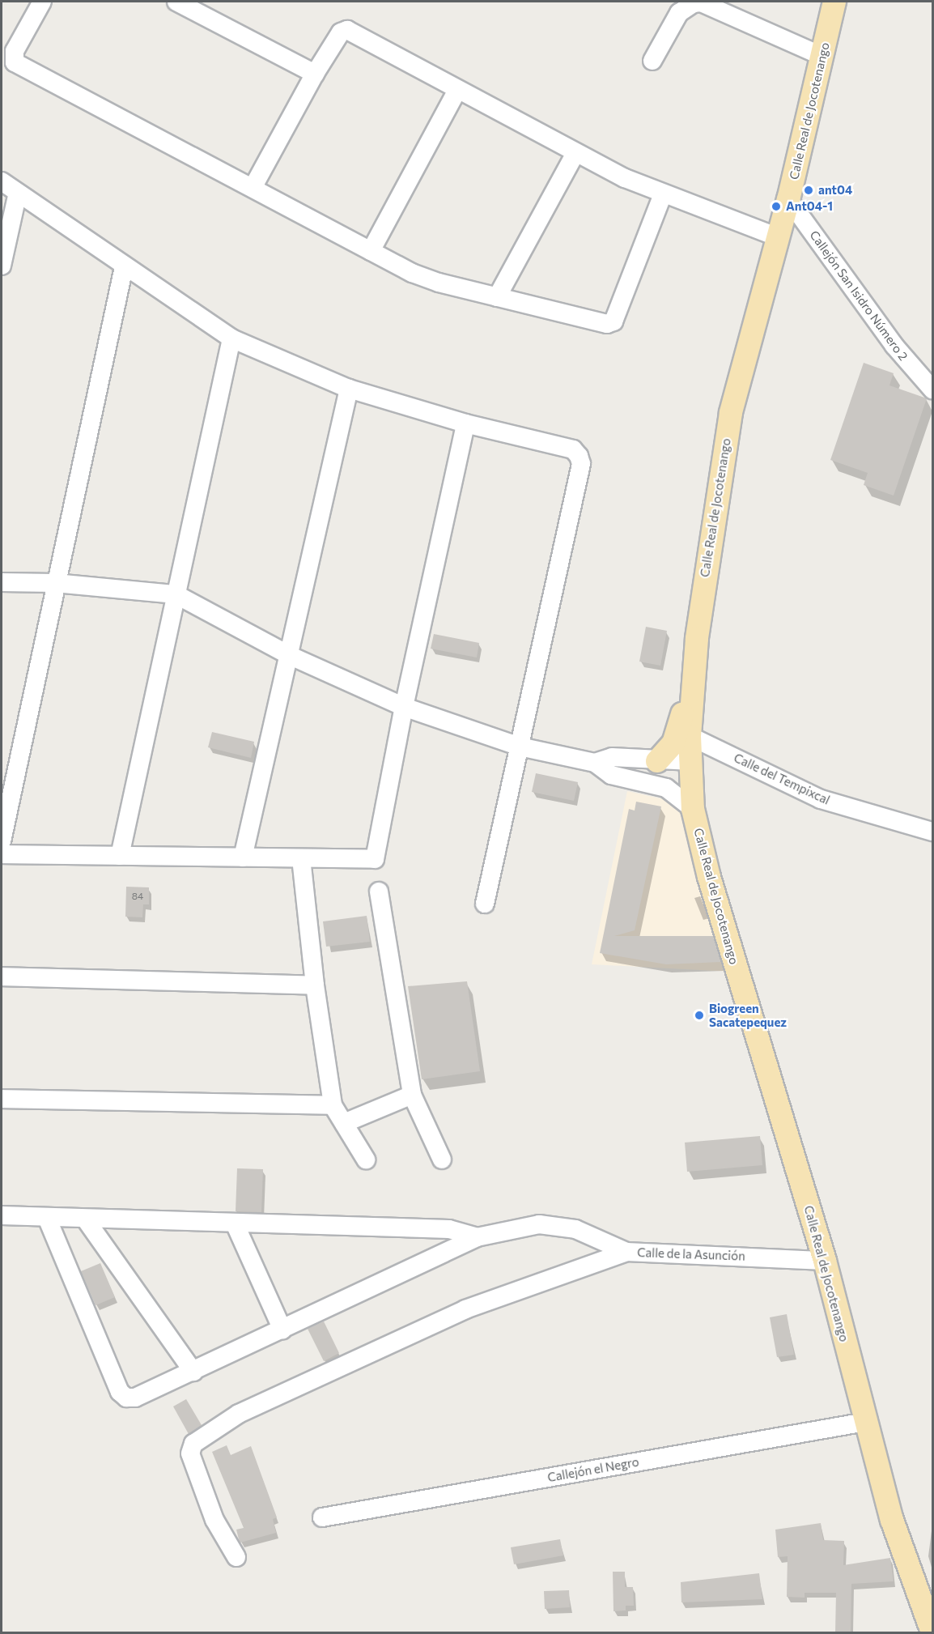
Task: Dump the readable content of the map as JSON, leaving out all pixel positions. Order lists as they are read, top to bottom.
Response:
{
  "streets": {
    "main road": ["Calle Real de Jocotenango"],
    "street": [
      "Callejón San Isidro Número 2",
      "Calle del Tempixcal",
      "Calle de la Asunción",
      "Callejón el Negro"
    ]
  },
  "crossings": [
    ["Calle Real de Jocotenango", "Callejón San Isidro Número 2"],
    ["Calle Real de Jocotenango", "Calle del Tempixcal"],
    ["Calle Real de Jocotenango", "Calle de la Asunción"],
    ["Calle Real de Jocotenango", "Callejón el Negro"]
  ],
  "places": ["ant04", "Ant04-1", "Biogreen Sacatepequez"],
  "house_numbers": ["84"]
}
